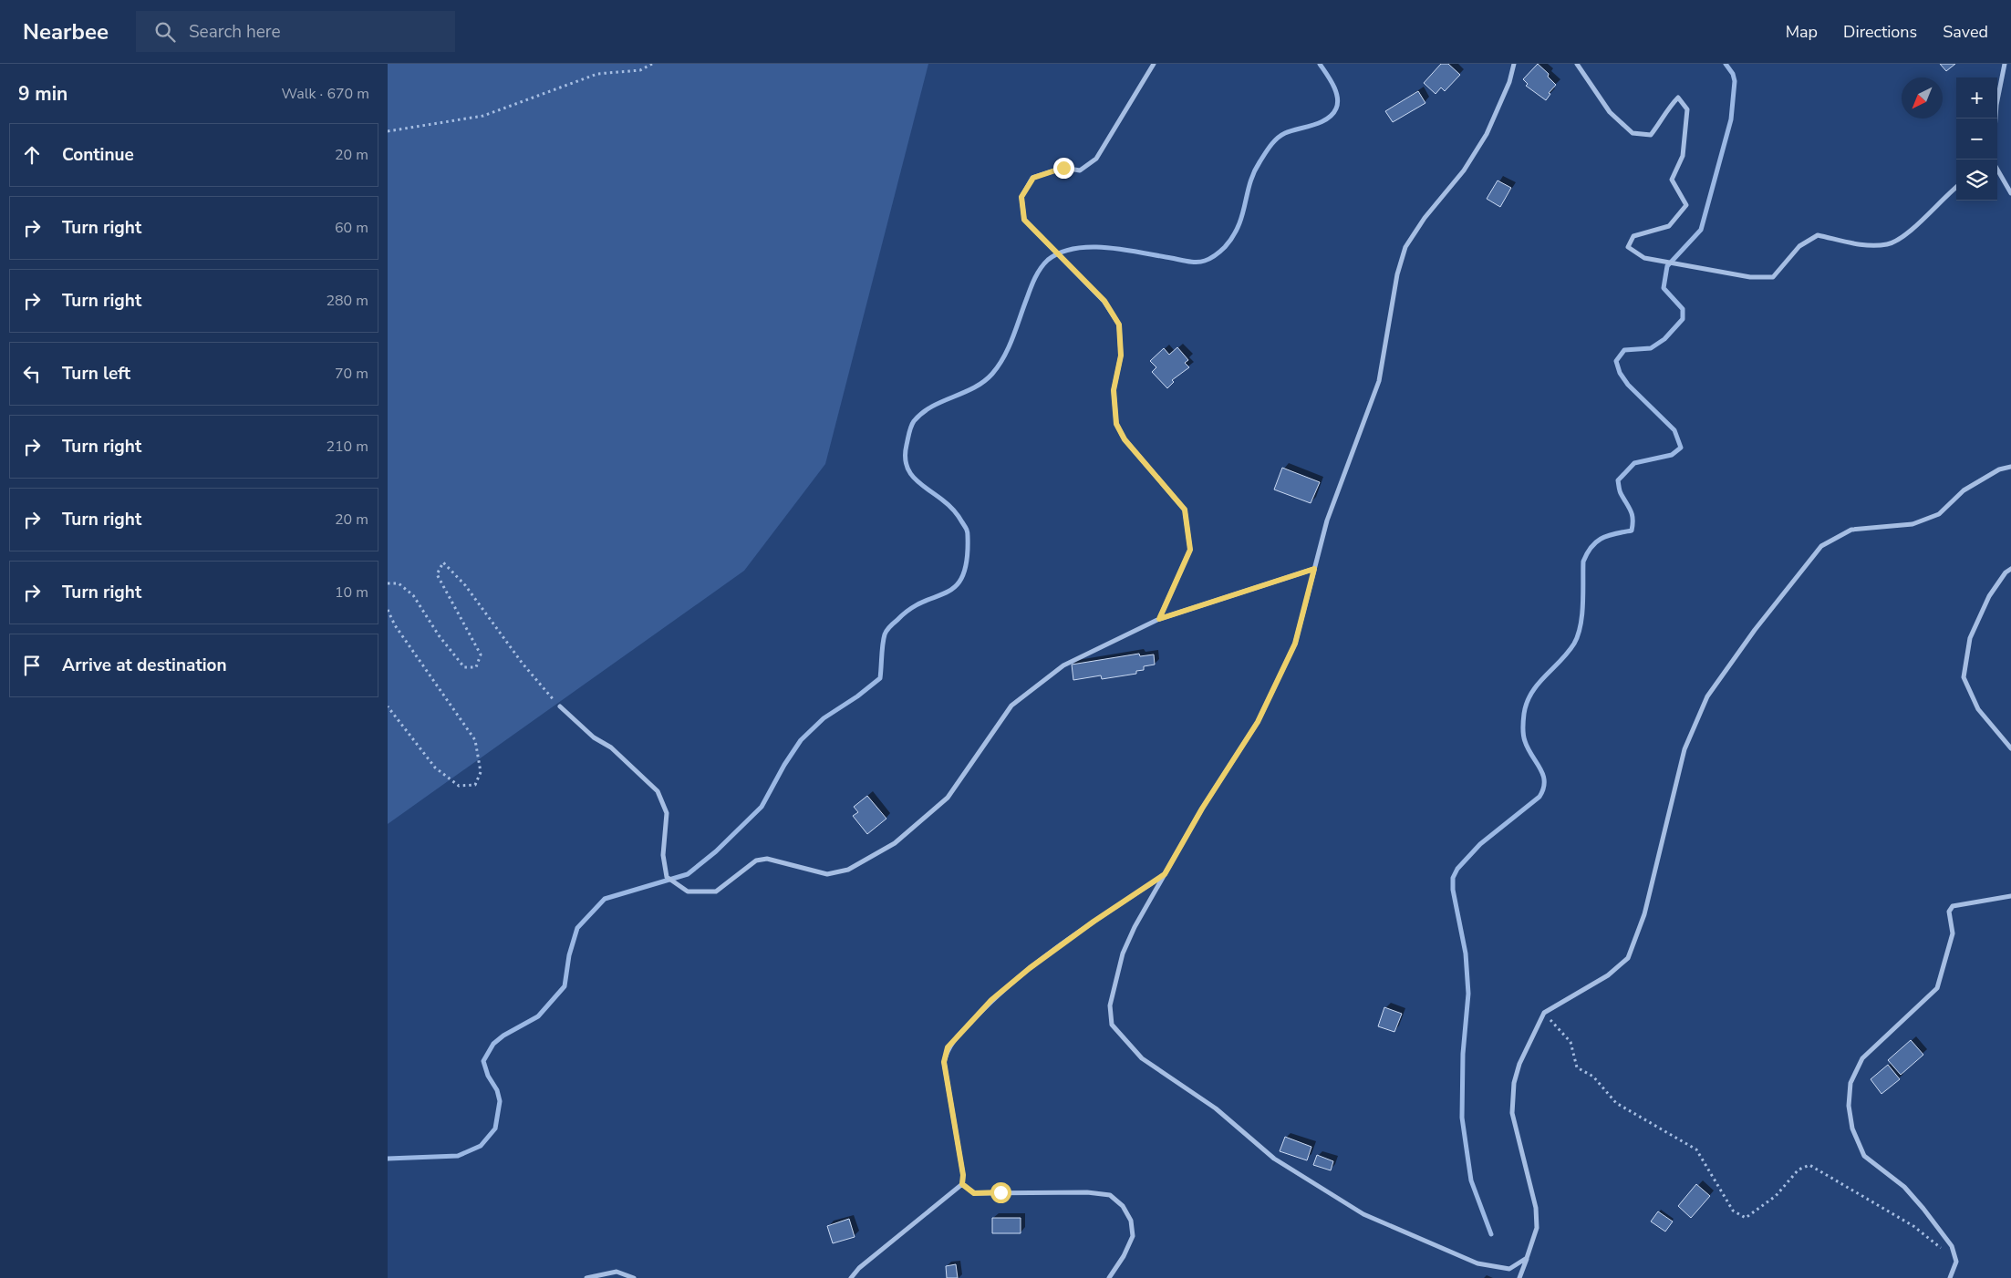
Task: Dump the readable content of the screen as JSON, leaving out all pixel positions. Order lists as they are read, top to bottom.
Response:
{
  "north": "bottom left",
  "page": {
    "header": "Nearbee",
    "search": "Search here",
    "nav": ["Map", "Directions", "Saved"],
    "heading": ["9 min", "Walk · 670 m"],
    "map_buttons": ["+", "−"],
    "list": [
      ["Continue", "20 m"],
      ["Turn right", "60 m"],
      ["Turn right", "280 m"],
      ["Turn left", "70 m"],
      ["Turn right", "210 m"],
      ["Turn right", "20 m"],
      ["Turn right", "10 m"],
      "Arrive at destination"
    ]
  }
}
